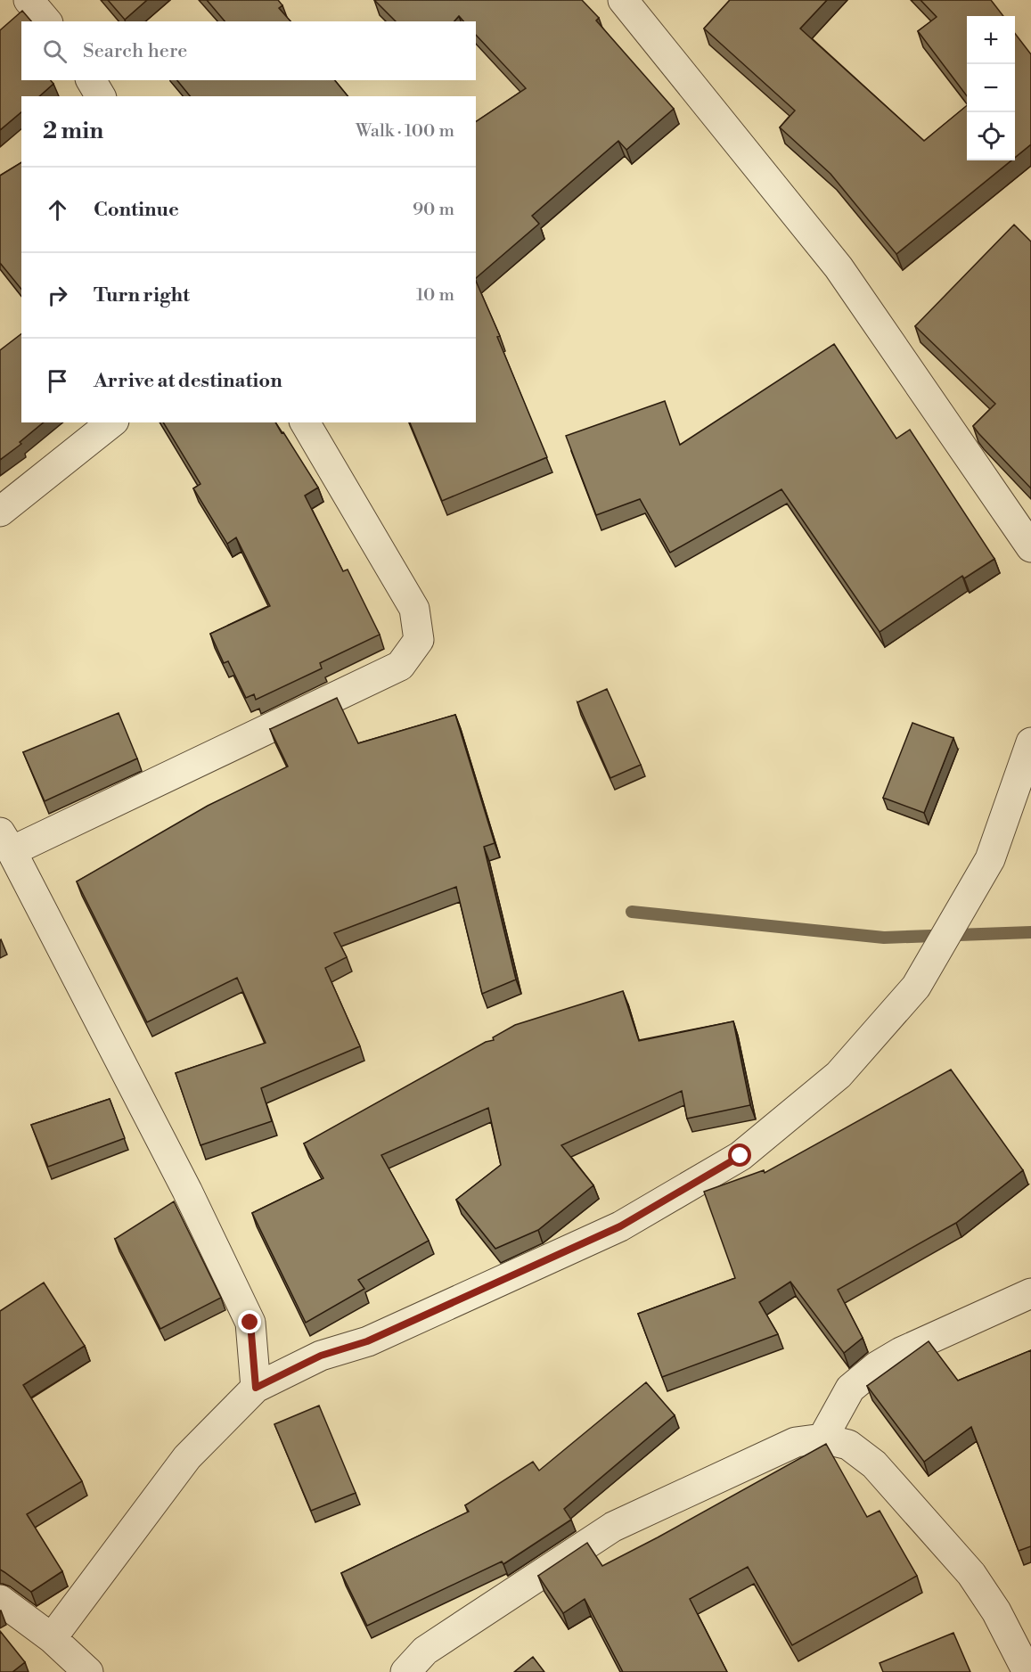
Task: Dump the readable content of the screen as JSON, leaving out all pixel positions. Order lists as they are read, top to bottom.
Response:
{
  "page": {
    "map_buttons": ["+", "−"],
    "search": "Search here",
    "heading": ["2 min", "Walk · 100 m"],
    "list": [
      ["Continue", "90 m"],
      ["Turn right", "10 m"],
      "Arrive at destination"
    ]
  }
}
